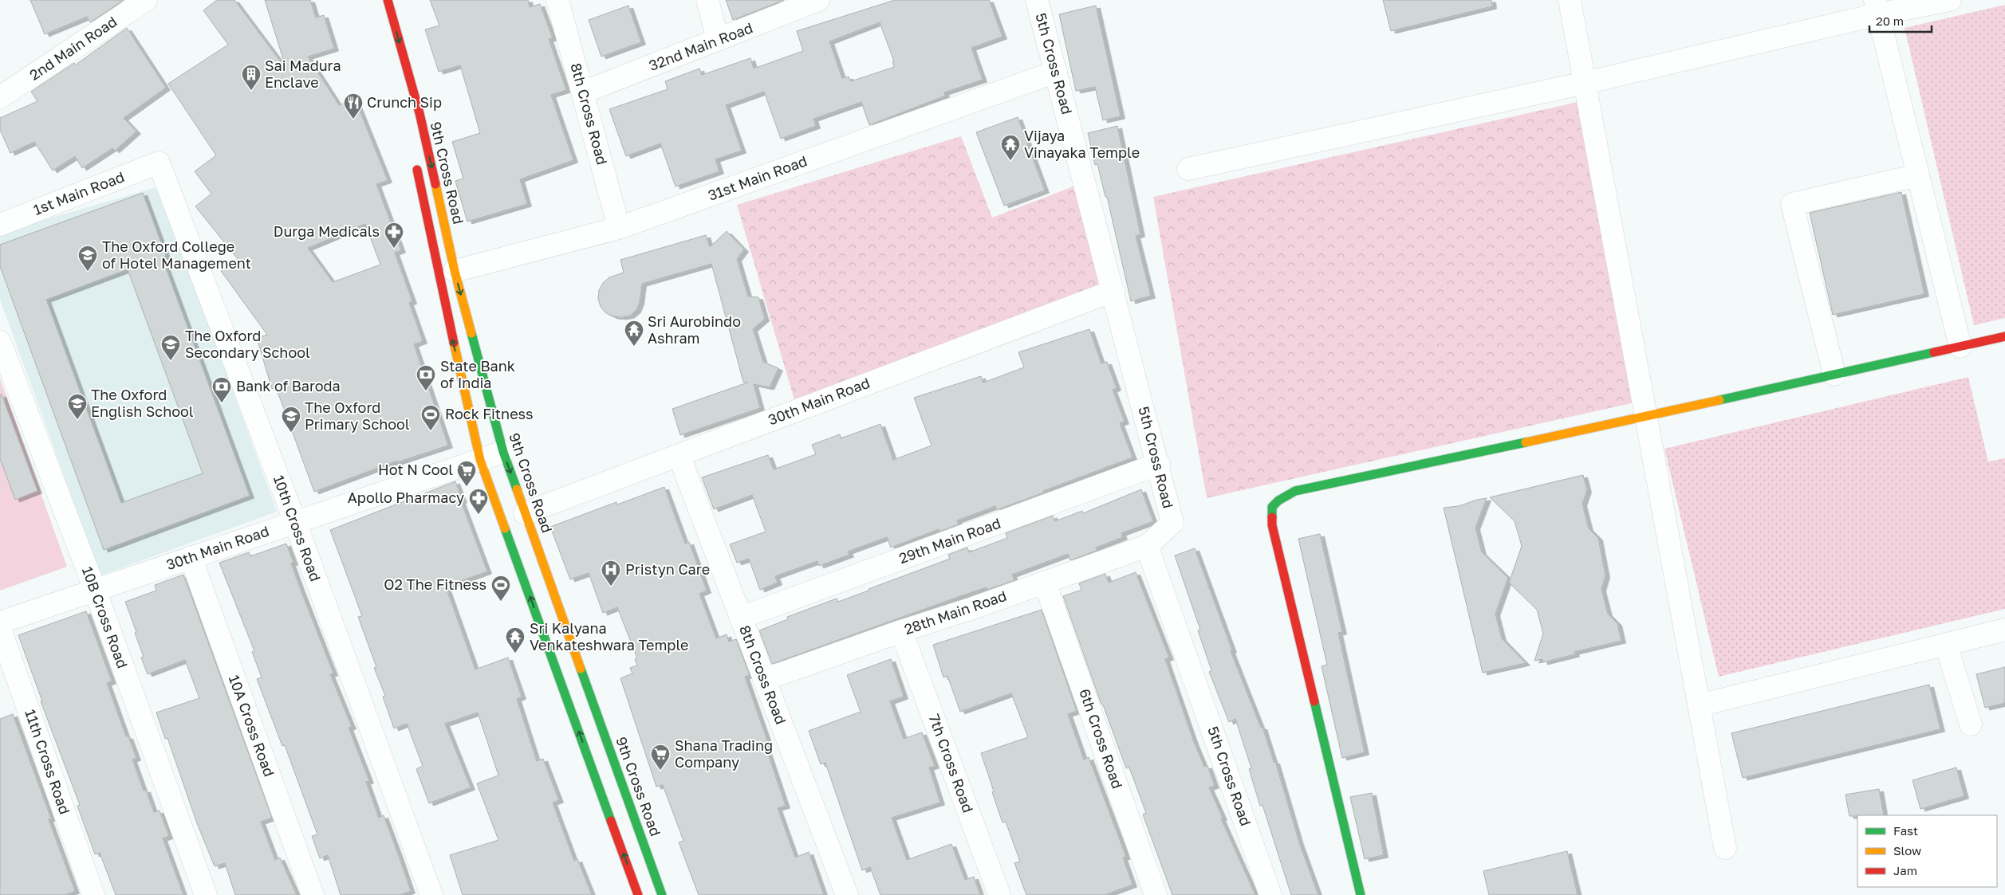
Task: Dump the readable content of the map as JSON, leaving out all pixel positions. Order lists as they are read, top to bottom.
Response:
{
  "streets": {
    "main road": ["9th Cross Road"],
    "street": [
      "32nd Main Road",
      "2nd Main Road",
      "5th Cross Road",
      "8th Cross Road",
      "31st Main Road",
      "1st Main Road",
      "30th Main Road",
      "10th Cross Road",
      "29th Main Road",
      "28th Main Road",
      "10B Cross Road",
      "10A Cross Road",
      "6th Cross Road",
      "11th Cross Road",
      "7th Cross Road"
    ]
  },
  "crossings": [
    ["32nd Main Road", "8th Cross Road"],
    ["5th Cross Road", "31st Main Road"],
    ["5th Cross Road", "30th Main Road"],
    ["5th Cross Road", "29th Main Road"],
    ["5th Cross Road", "28th Main Road"],
    ["8th Cross Road", "31st Main Road"],
    ["8th Cross Road", "30th Main Road"],
    ["8th Cross Road", "29th Main Road"],
    ["8th Cross Road", "28th Main Road"],
    ["9th Cross Road", "31st Main Road"],
    ["9th Cross Road", "30th Main Road"],
    ["1st Main Road", "10th Cross Road"],
    ["30th Main Road", "10th Cross Road"],
    ["30th Main Road", "10B Cross Road"],
    ["30th Main Road", "10A Cross Road"],
    ["28th Main Road", "6th Cross Road"],
    ["28th Main Road", "7th Cross Road"]
  ],
  "places": {
    "building": ["Sai Madura Enclave"],
    "restaurant": ["Crunch Sip"],
    "temple": ["Vijaya Vinayaka Temple", "Sri Aurobindo Ashram", "Sri Kalyana Venkateshwara Temple"],
    "pharmacy": ["Durga Medicals", "Apollo Pharmacy"],
    "school or university": [
      "The Oxford College of Hotel Management",
      "The Oxford Secondary School",
      "The Oxford English School",
      "The Oxford Primary School"
    ],
    "bank": ["State Bank of India", "Bank of Baroda"],
    "sports": ["Rock Fitness", "O2 The Fitness"],
    "supermarket": ["Hot N Cool", "Shana Trading Company"],
    "hospital": ["Pristyn Care"]
  },
  "legend": ["Fast", "Slow", "Jam"],
  "scale_bar": "20 m"
}
